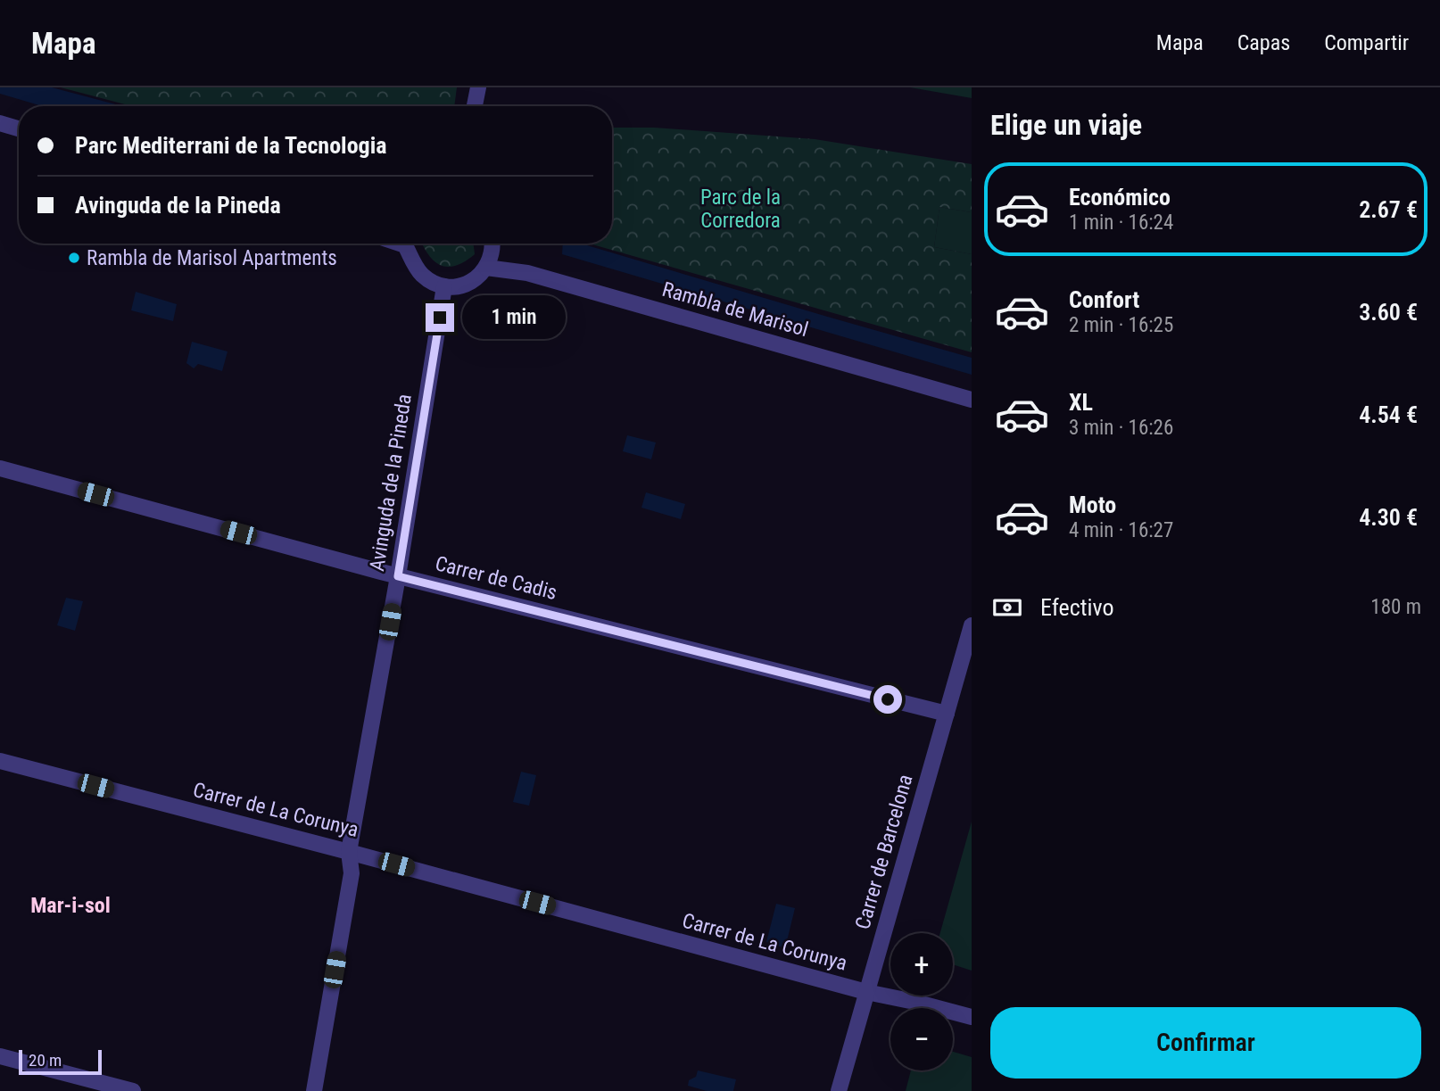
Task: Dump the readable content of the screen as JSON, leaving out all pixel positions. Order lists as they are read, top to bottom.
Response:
{
  "streets": {
    "street": [
      "Rambla de Marisol",
      "Avinguda de la Pineda",
      "Carrer de Cadis",
      "Carrer de La Corunya",
      "Carrer de Barcelona"
    ]
  },
  "crossings": [
    ["Avinguda de la Pineda", "Carrer de Cadis"],
    ["Avinguda de la Pineda", "Carrer de La Corunya"],
    ["Carrer de Cadis", "Carrer de Barcelona"],
    ["Carrer de La Corunya", "Carrer de Barcelona"]
  ],
  "districts": ["Mar-i-sol"],
  "parks": ["Parc de la Corredora"],
  "places": ["Rambla de Marisol Apartments"],
  "scale_bar": "20 m",
  "page": {
    "header": "Mapa",
    "nav": ["Mapa", "Capas", "Compartir"],
    "heading": "Elige un viaje",
    "banner": ["Parc Mediterrani de la Tecnologia", "Avinguda de la Pineda"],
    "list": [
      {
        "name": "Económico",
        "note": "1 min · 16:24",
        "value": "2.67 €"
      },
      {
        "name": "Confort",
        "note": "2 min · 16:25",
        "value": "3.60 €"
      },
      {
        "name": "XL",
        "note": "3 min · 16:26",
        "value": "4.54 €"
      },
      {
        "name": "Moto",
        "note": "4 min · 16:27",
        "value": "4.30 €"
      }
    ],
    "bubble": "1 min",
    "pay": ["Efectivo", "180 m"],
    "map_buttons": ["+", "−"],
    "buttons": "Confirmar",
    "scale": "20 m"
  }
}
